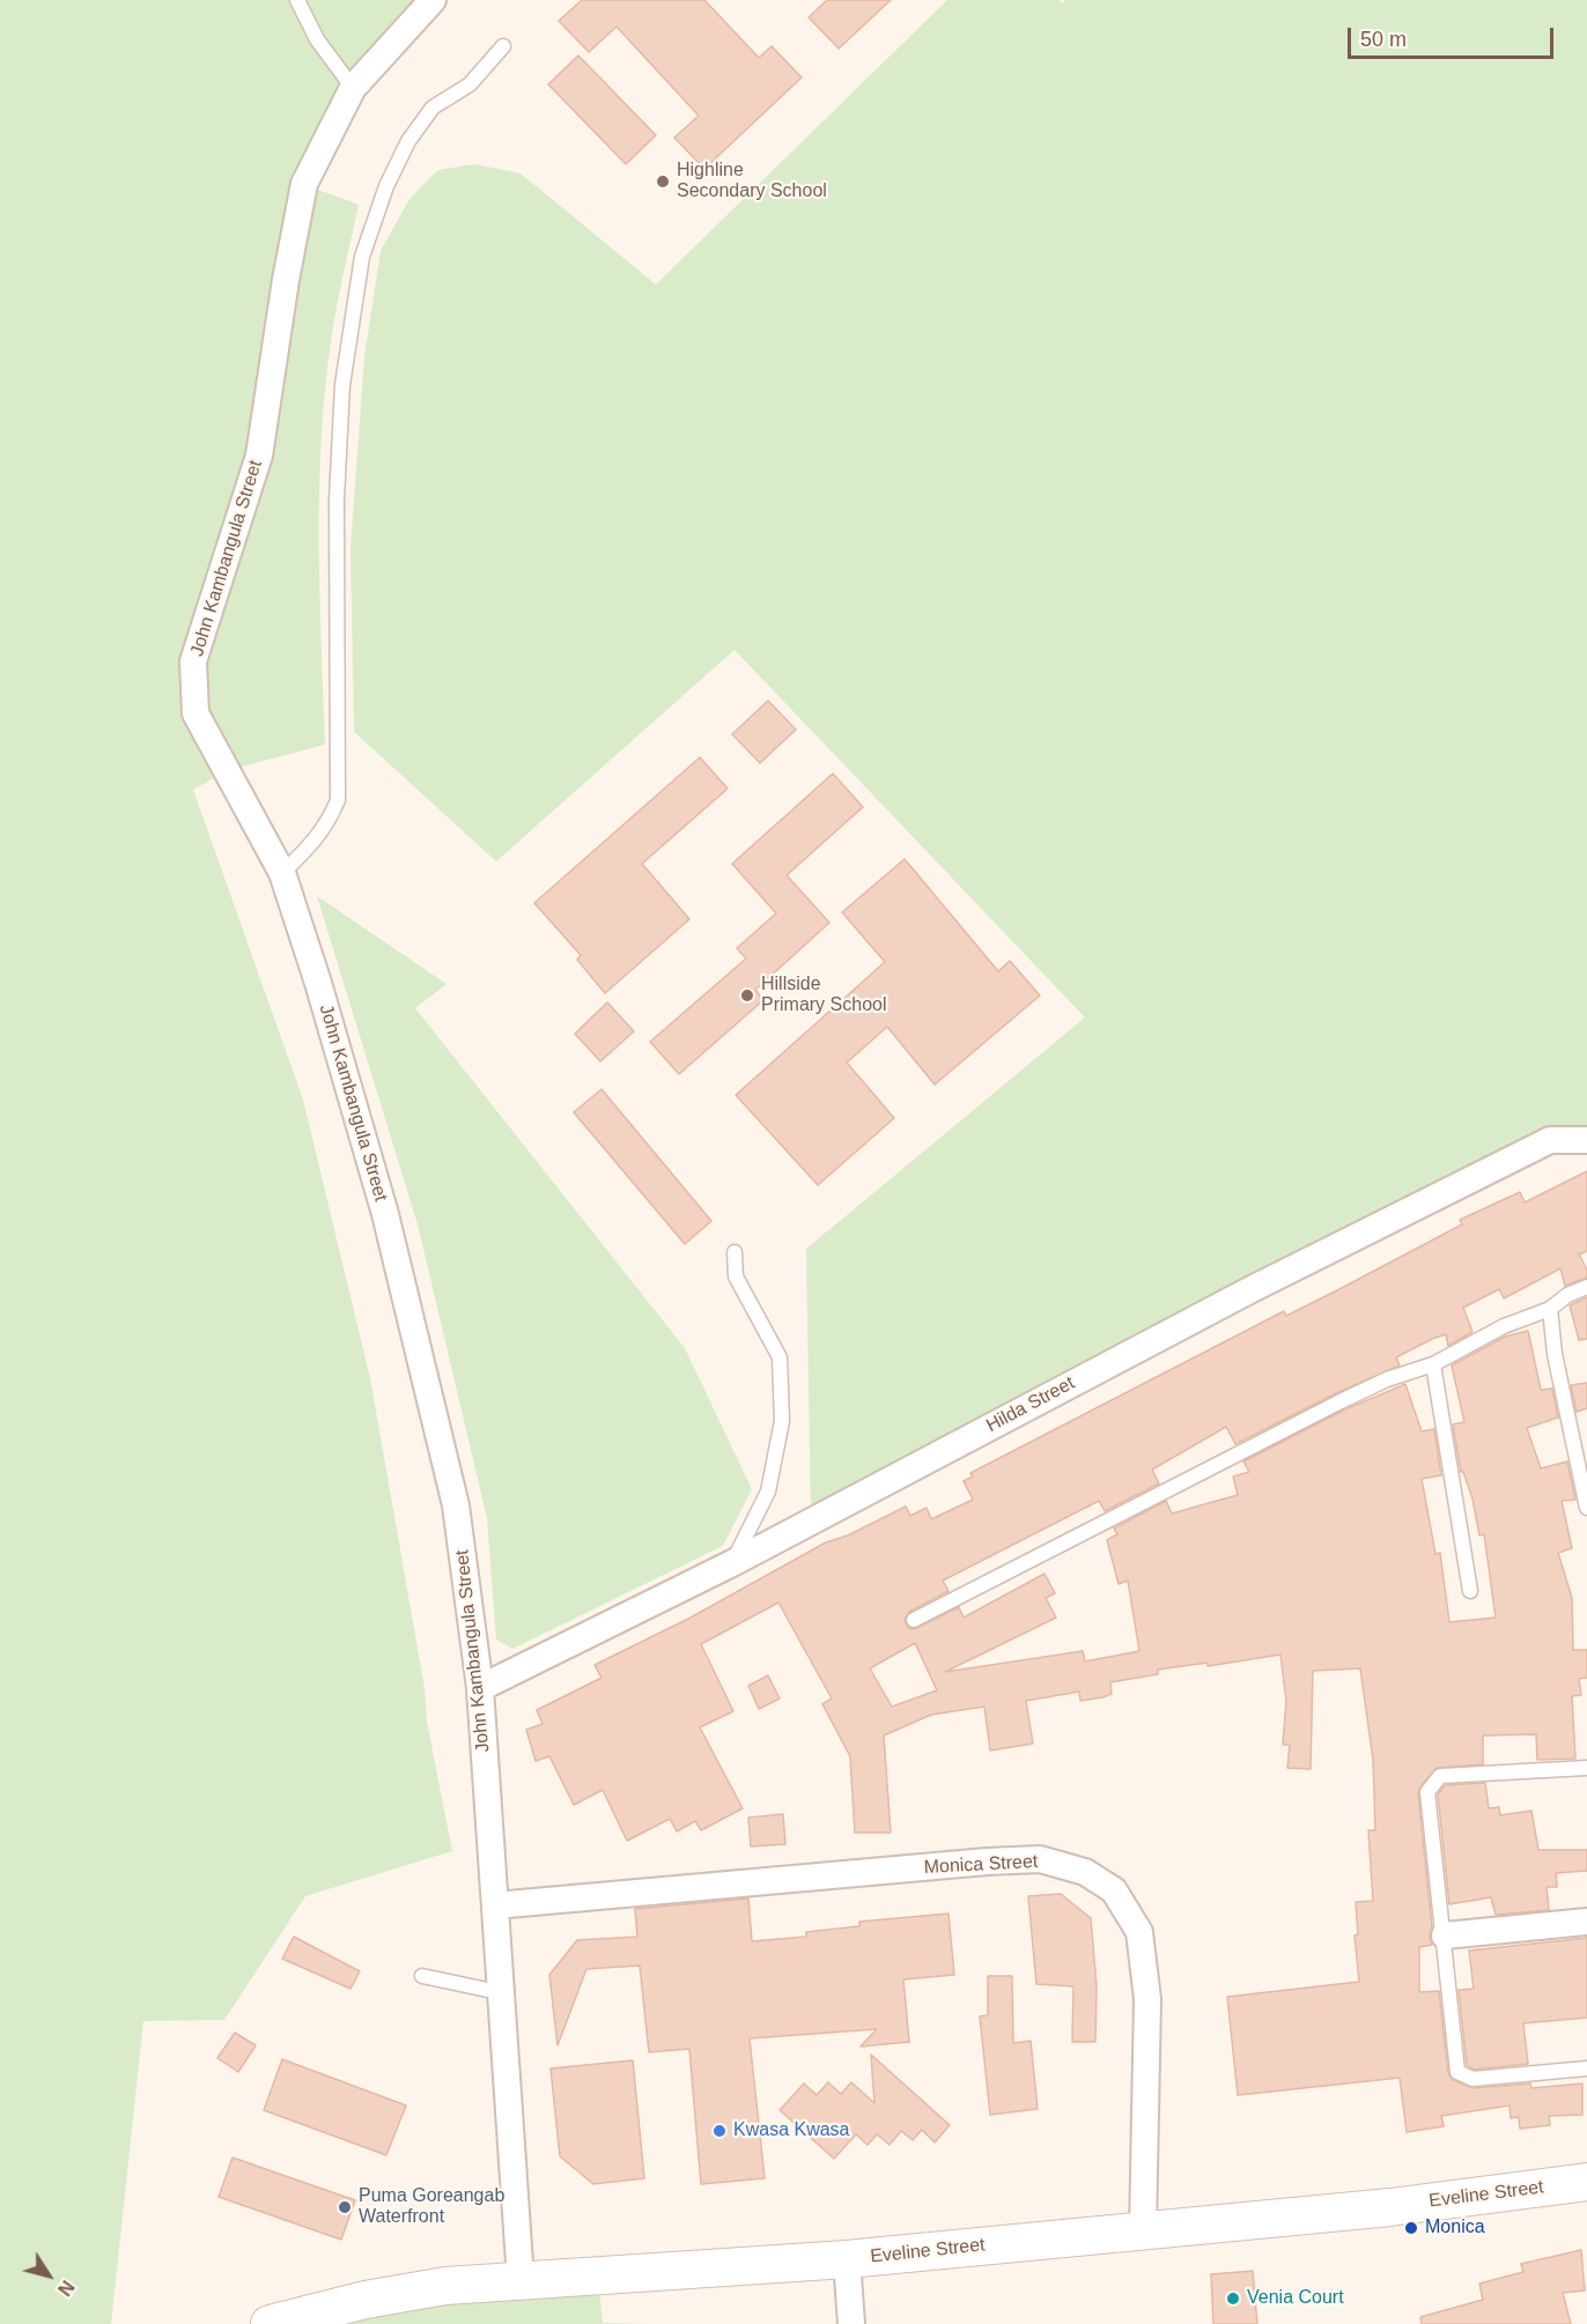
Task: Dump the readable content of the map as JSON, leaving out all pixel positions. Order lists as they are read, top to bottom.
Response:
{
  "streets": {
    "street": [
      "John Kambangula Street",
      "Hilda Street",
      "Monica Street",
      "Eveline Street"
    ]
  },
  "crossings": [
    ["John Kambangula Street", "Hilda Street"],
    ["John Kambangula Street", "Monica Street"],
    ["John Kambangula Street", "Eveline Street"],
    ["Monica Street", "Eveline Street"]
  ],
  "places": [
    "Highline Secondary School",
    "Hillside Primary School",
    "Kwasa Kwasa",
    "Puma Goreangab Waterfront",
    "Monica",
    "Venia Court"
  ],
  "scale_bar": "50 m",
  "north": "bottom right"
}
